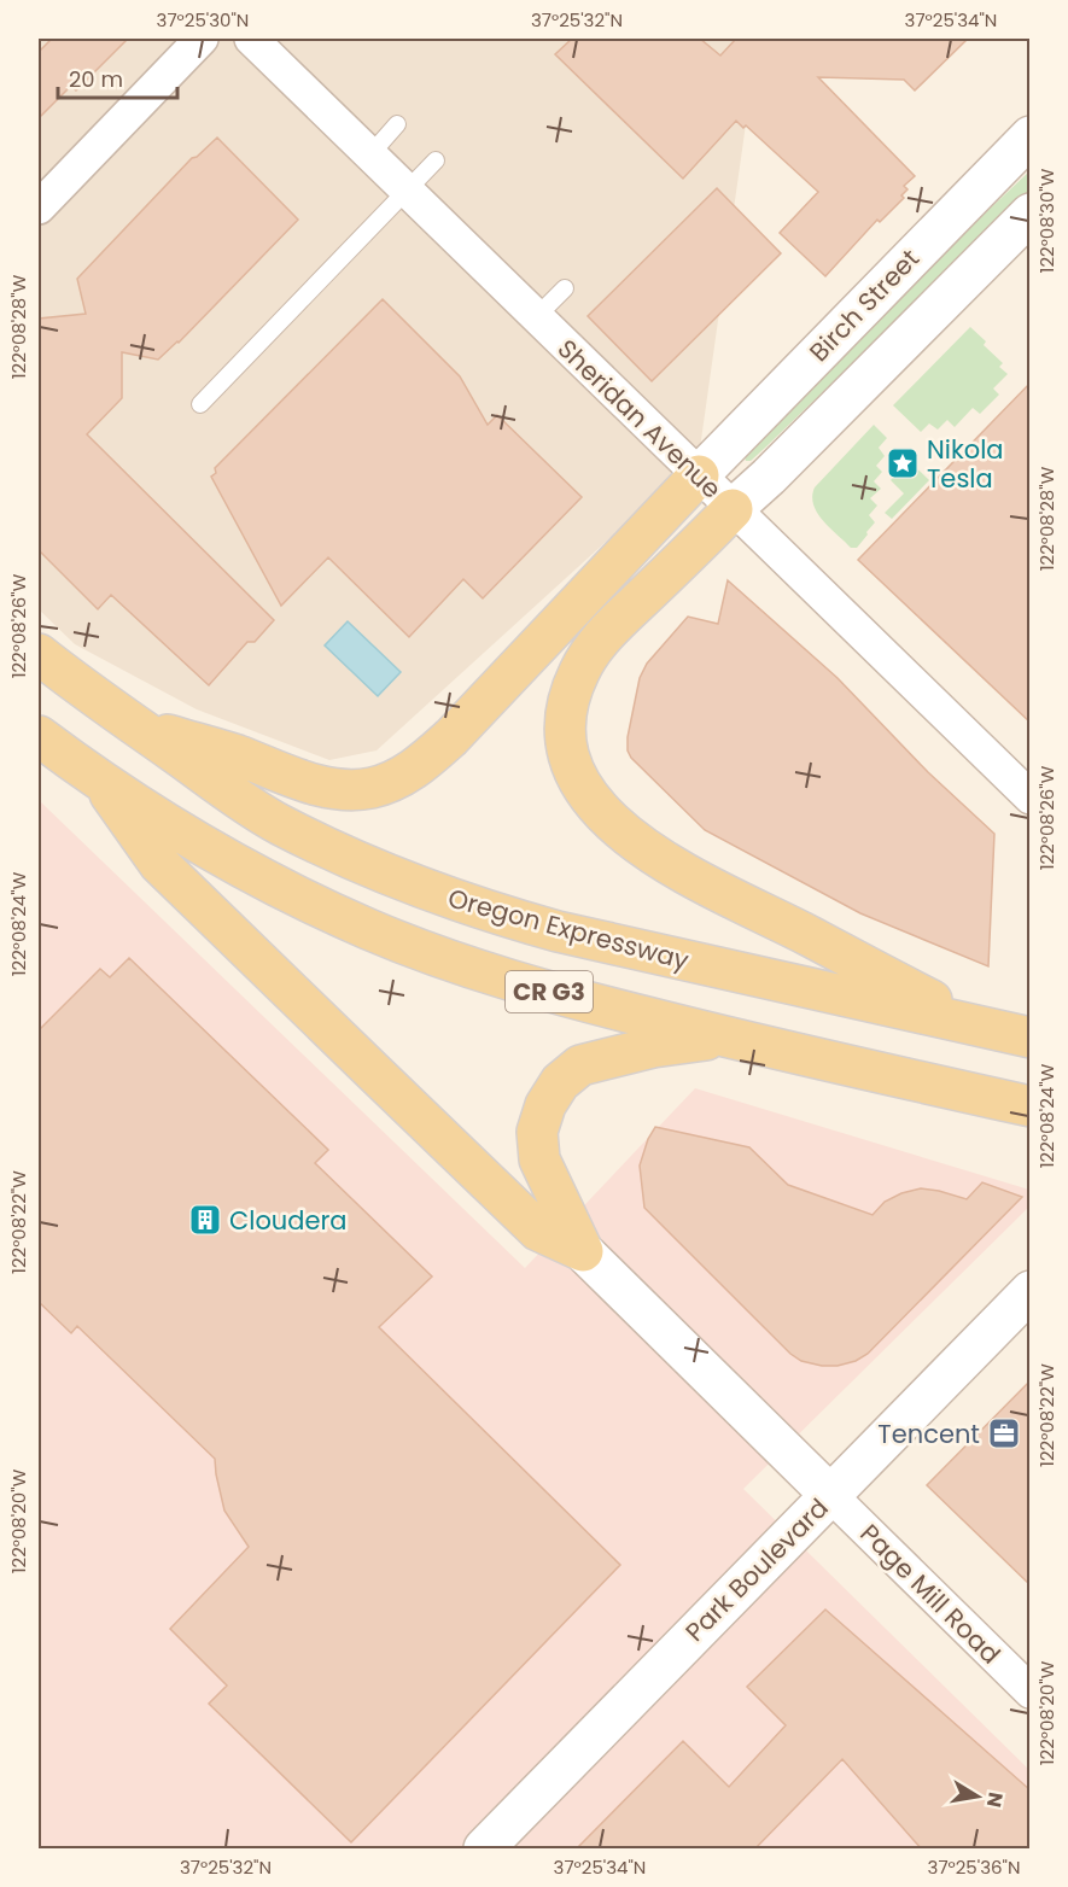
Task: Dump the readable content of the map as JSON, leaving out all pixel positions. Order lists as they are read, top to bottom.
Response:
{
  "streets": {
    "main road": ["Oregon Expressway", "CR G3"],
    "street": [
      "Birch Street",
      "Sheridan Avenue",
      "Park Boulevard",
      "Page Mill Road"
    ]
  },
  "crossings": [
    ["Birch Street", "Sheridan Avenue"],
    ["Park Boulevard", "Page Mill Road"]
  ],
  "places": {
    "place": ["Nikola Tesla"],
    "building": ["Cloudera"],
    "office": ["Tencent"]
  },
  "scale_bar": "20 m",
  "north": "right",
  "coordinates": [
    "37°25'30\"N",
    "37°25'32\"N",
    "37°25'34\"N",
    "122°08'30\"W",
    "122°08'28\"W",
    "122°08'26\"W",
    "122°08'24\"W",
    "122°08'22\"W",
    "122°08'20\"W",
    "37°25'36\"N"
  ]
}
